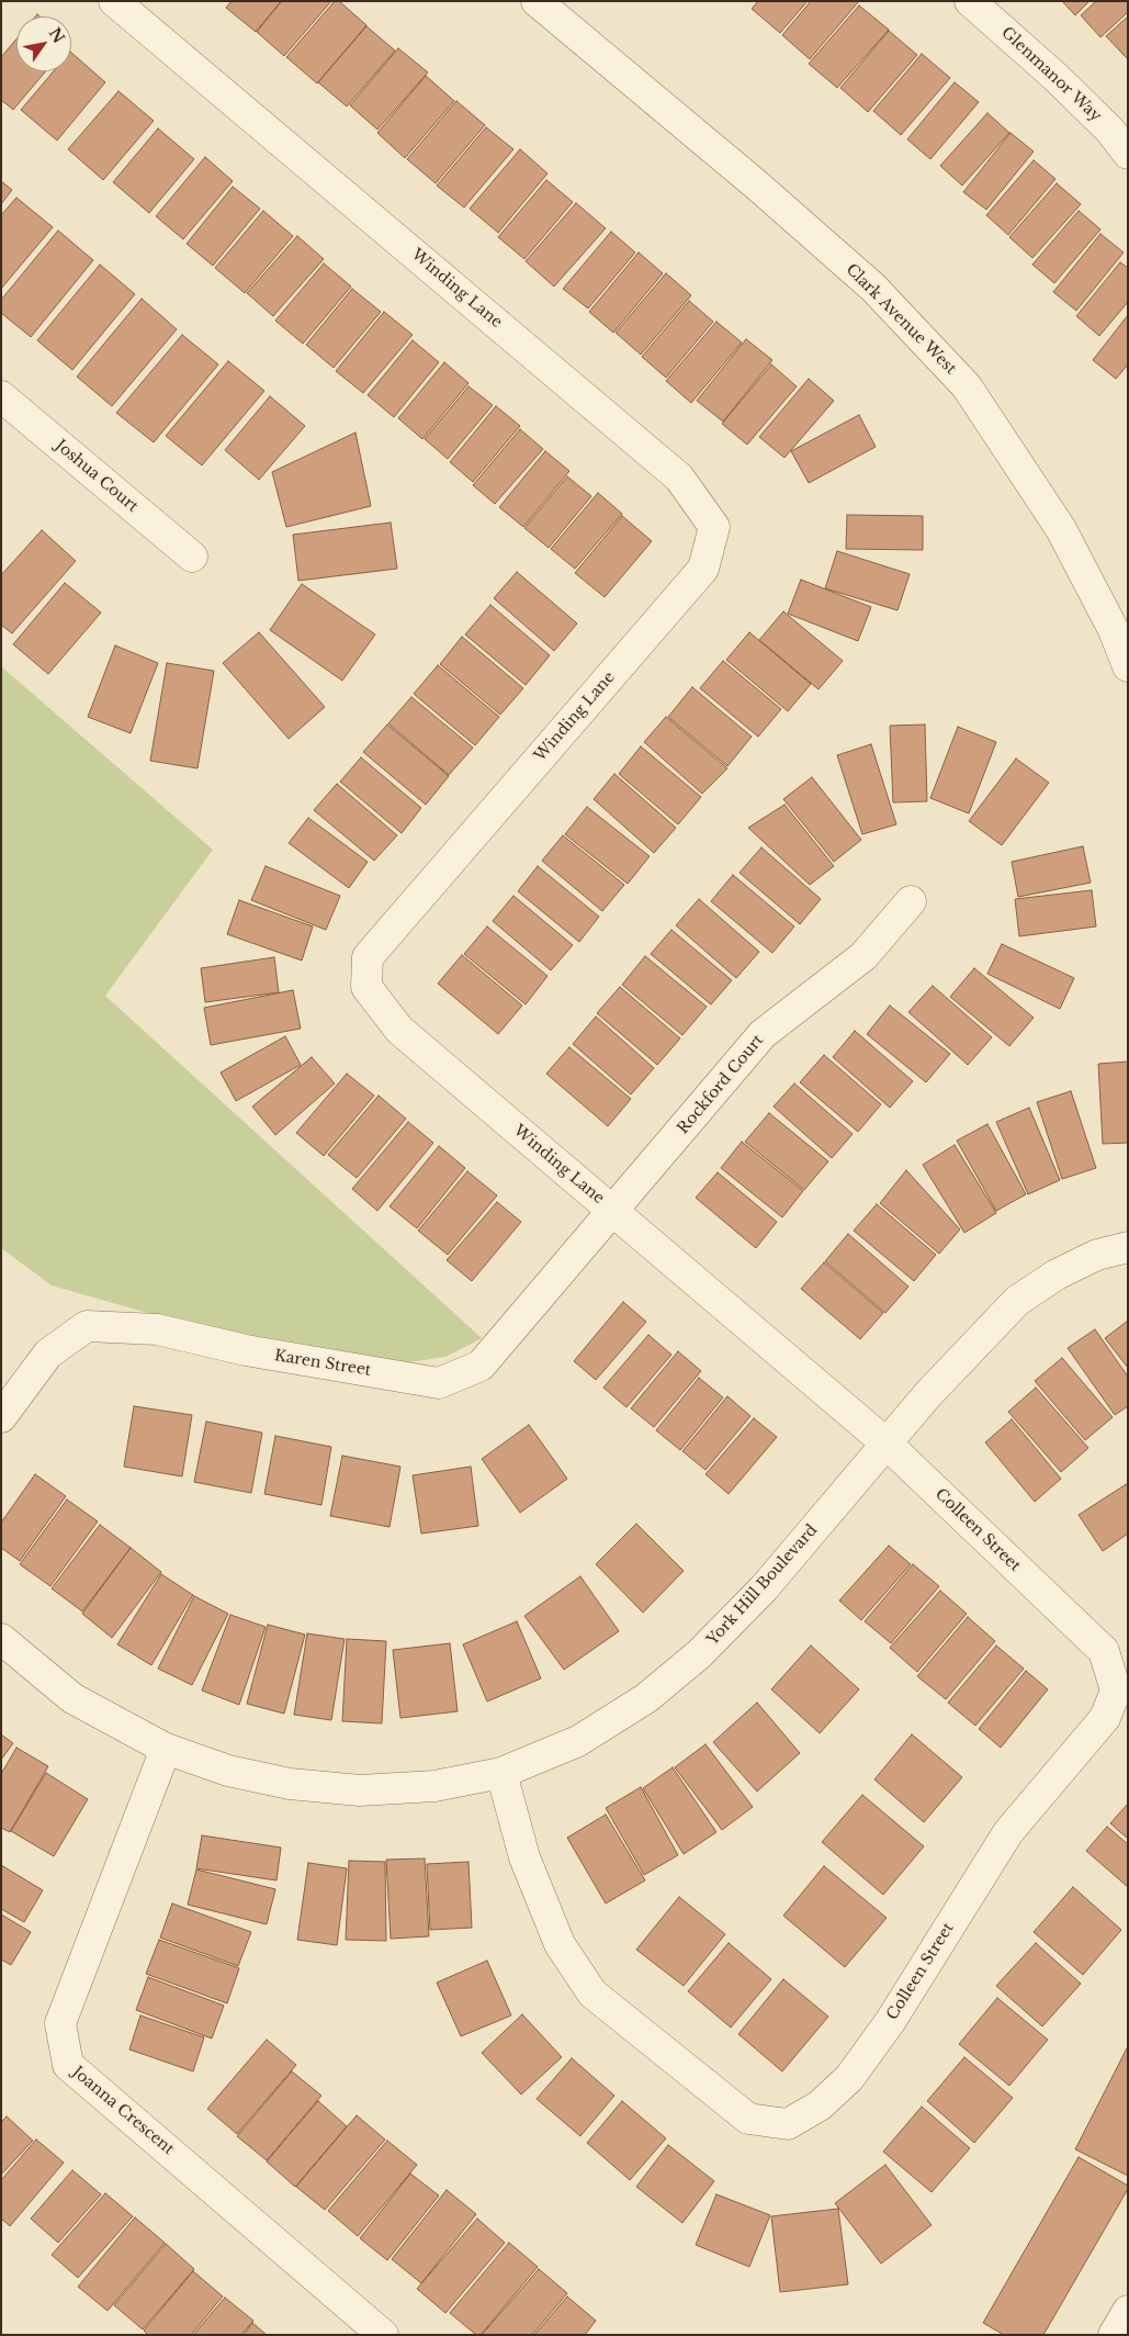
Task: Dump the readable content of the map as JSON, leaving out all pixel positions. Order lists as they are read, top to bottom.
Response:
{
  "streets": {
    "street": [
      "Glenmanor Way",
      "Winding Lane",
      "Clark Avenue West",
      "Joshua Court",
      "Rockford Court",
      "Karen Street",
      "Colleen Street",
      "York Hill Boulevard",
      "Joanna Crescent"
    ]
  },
  "crossings": [
    ["Winding Lane", "Rockford Court"],
    ["Winding Lane", "Karen Street"],
    ["Winding Lane", "Colleen Street"],
    ["Winding Lane", "York Hill Boulevard"],
    ["Rockford Court", "Karen Street"],
    ["Colleen Street", "York Hill Boulevard"],
    ["York Hill Boulevard", "Joanna Crescent"]
  ],
  "north": "top right"
}
